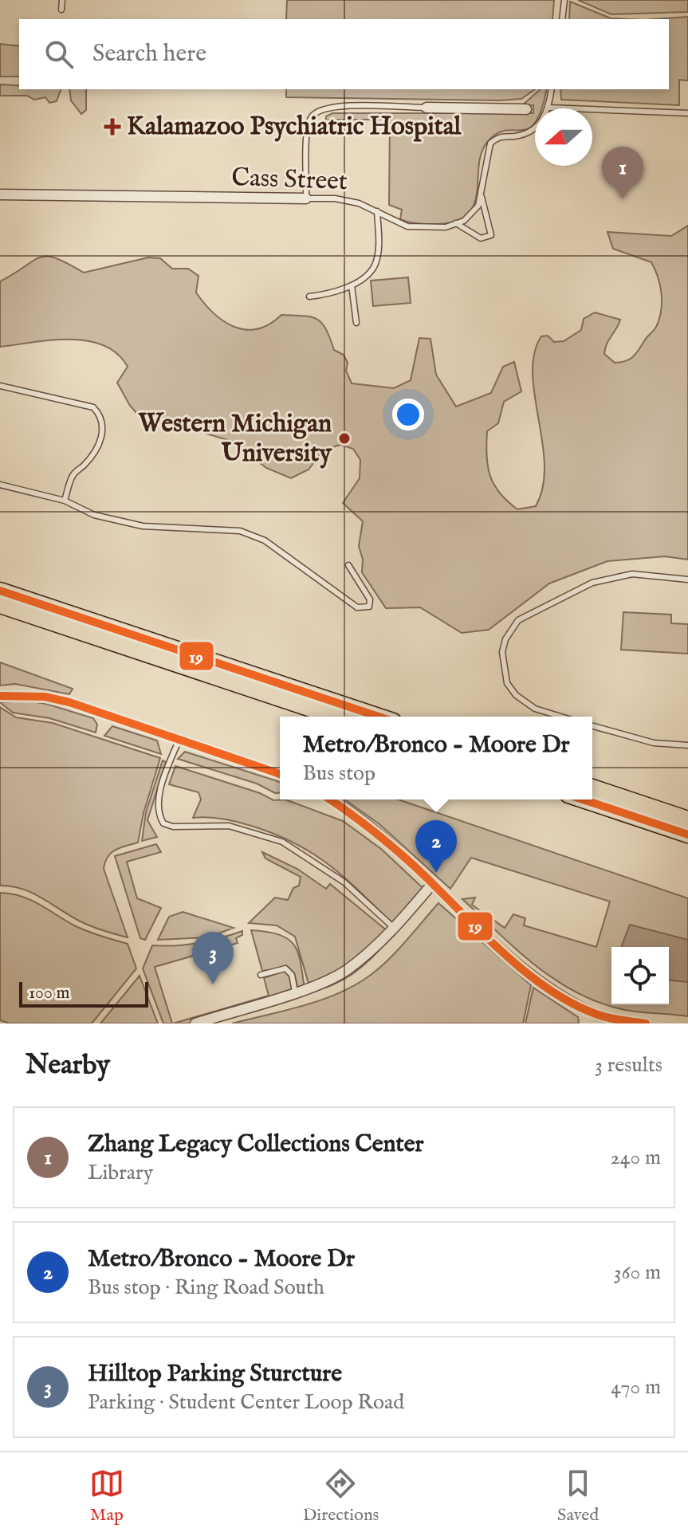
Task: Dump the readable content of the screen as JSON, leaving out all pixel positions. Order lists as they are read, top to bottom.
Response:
{
  "streets": {
    "street": ["Cass Street"]
  },
  "places": {
    "health": ["Kalamazoo Psychiatric Hospital"],
    "other": ["Western Michigan University"]
  },
  "lines": ["transit line 19"],
  "scale_bar": "100 m",
  "north": "left",
  "page": {
    "search": "Search here",
    "pins": ["1", "2", "3"],
    "popup": ["Metro/Bronco - Moore Dr", "Bus stop"],
    "scale": "100 m",
    "heading": ["Nearby", "3 results"],
    "list": [
      {
        "mark": "1",
        "name": "Zhang Legacy Collections Center",
        "note": "Library",
        "value": "240 m"
      },
      {
        "mark": "2",
        "name": "Metro/Bronco - Moore Dr",
        "note": "Bus stop · Ring Road South",
        "value": "360 m"
      },
      {
        "mark": "3",
        "name": "Hilltop Parking Sturcture",
        "note": "Parking · Student Center Loop Road",
        "value": "470 m"
      }
    ],
    "nav": ["Map", "Directions", "Saved"]
  }
}
